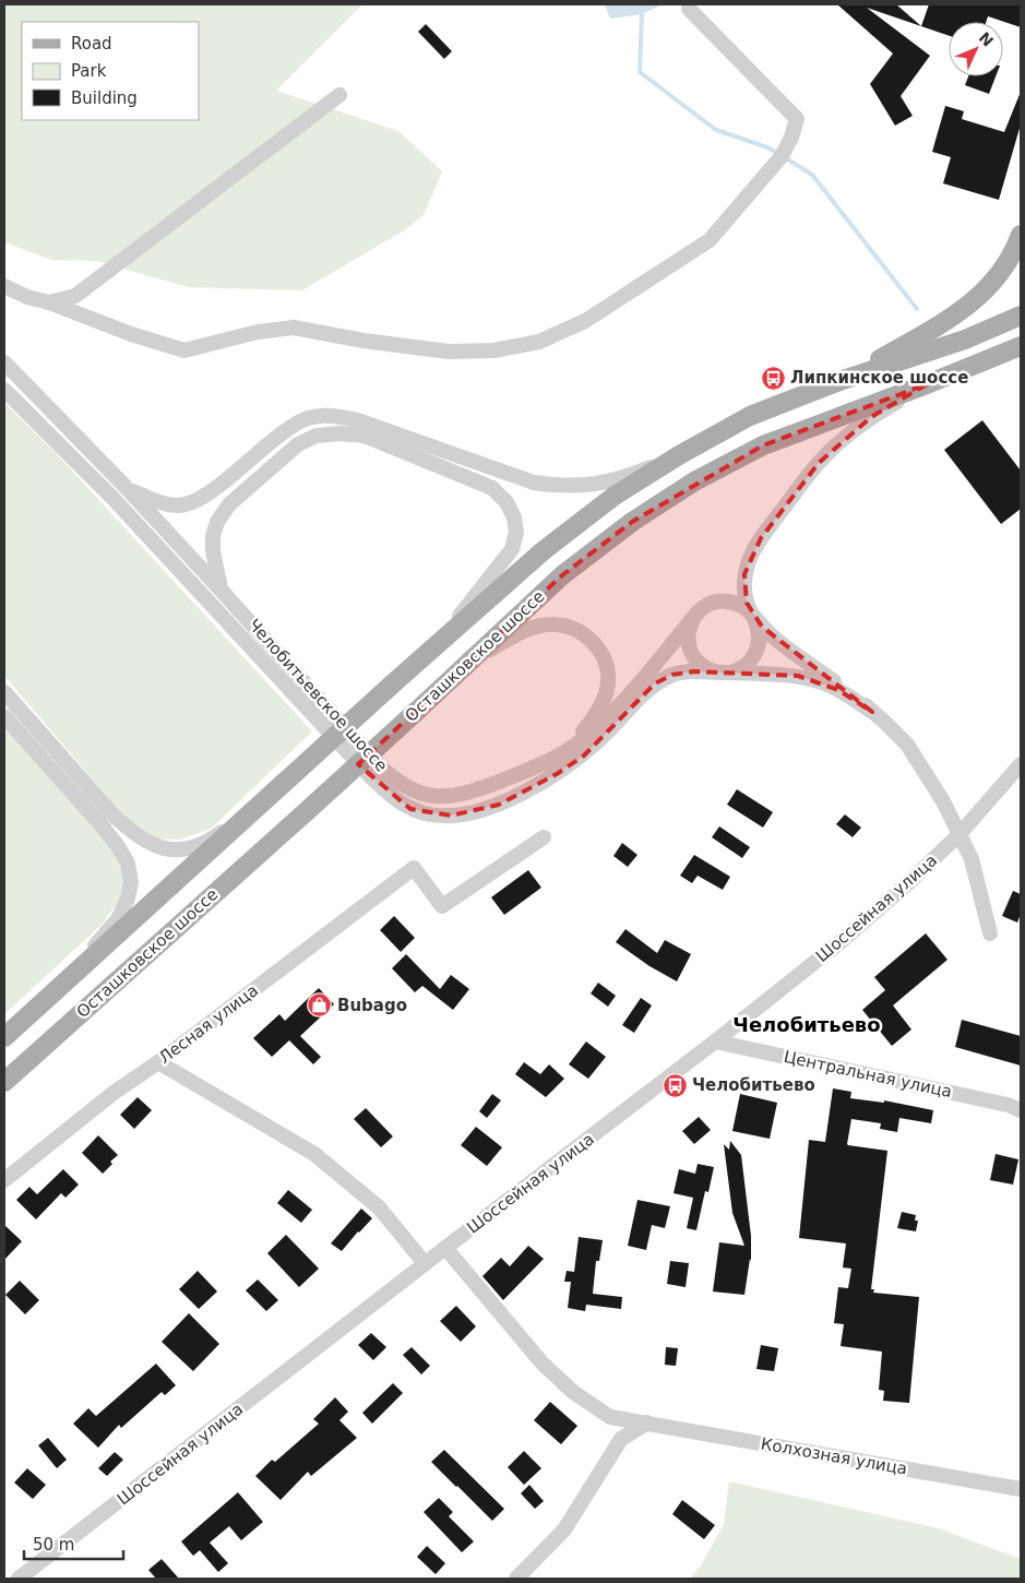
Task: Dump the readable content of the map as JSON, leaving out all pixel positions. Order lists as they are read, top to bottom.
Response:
{
  "streets": {
    "main road": ["Осташковское шоссе"],
    "street": [
      "Челобитьевское шоссе",
      "Шоссейная улица",
      "Лесная улица",
      "Центральная улица",
      "Колхозная улица"
    ]
  },
  "crossings": [
    ["Челобитьевское шоссе", "Шоссейная улица"],
    ["Шоссейная улица", "Центральная улица"],
    ["Шоссейная улица", "Колхозная улица"]
  ],
  "districts": ["Челобитьево"],
  "places": {
    "bus stop": ["Липкинское шоссе", "Челобитьево"],
    "shop": ["Bubago"]
  },
  "legend": ["Road", "Park", "Building"],
  "scale_bar": "50 m",
  "north": "top right"
}
